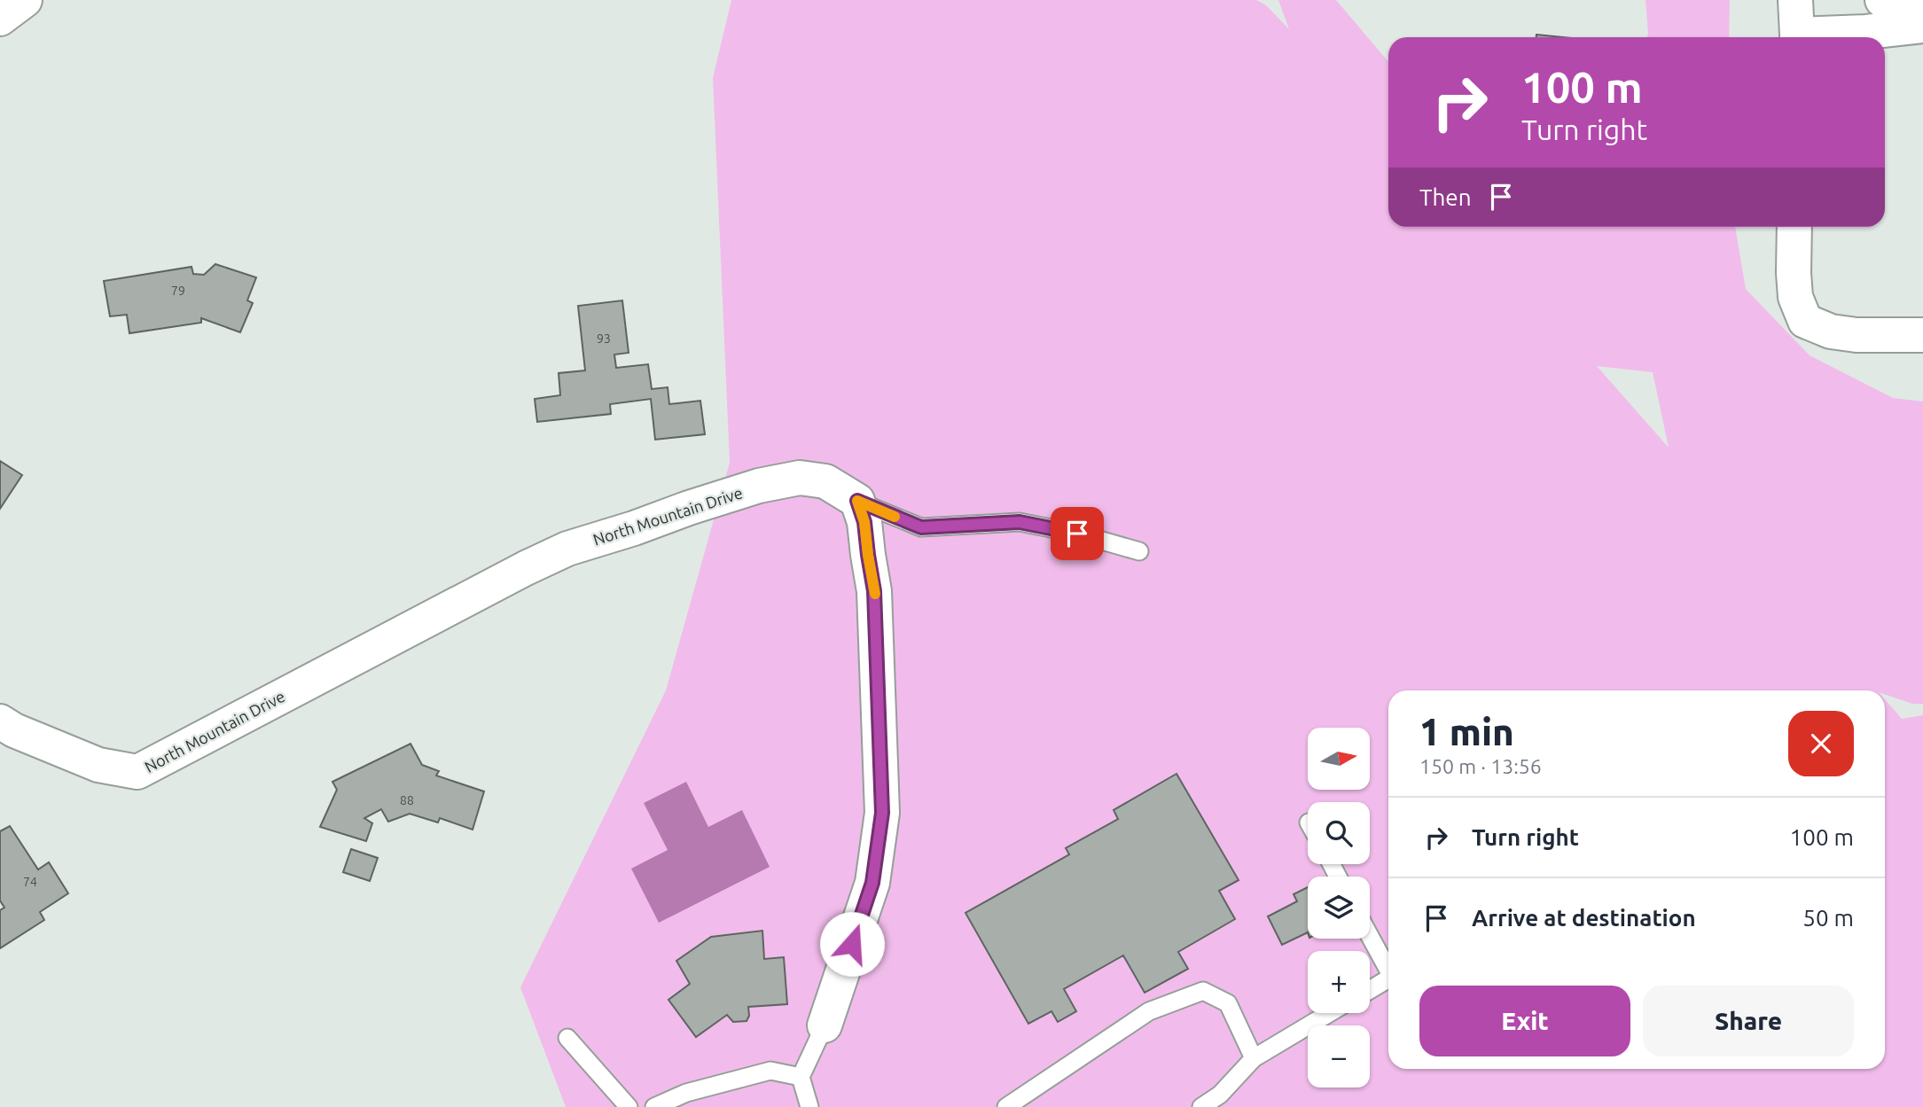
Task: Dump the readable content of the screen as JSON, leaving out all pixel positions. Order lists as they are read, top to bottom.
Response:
{
  "streets": {
    "street": ["North Mountain Drive"]
  },
  "house_numbers": [
    "79",
    "93",
    "88",
    "74"
  ],
  "north": "right",
  "page": {
    "turn": ["100 m", "Turn right"],
    "then": "Then",
    "heading": ["1 min", "150 m · 13:56"],
    "map_buttons": ["+", "−"],
    "list": [
      {
        "name": "Turn right",
        "value": "100 m"
      },
      {
        "name": "Arrive at destination",
        "value": "50 m"
      }
    ],
    "buttons": ["Exit", "Share"]
  }
}
